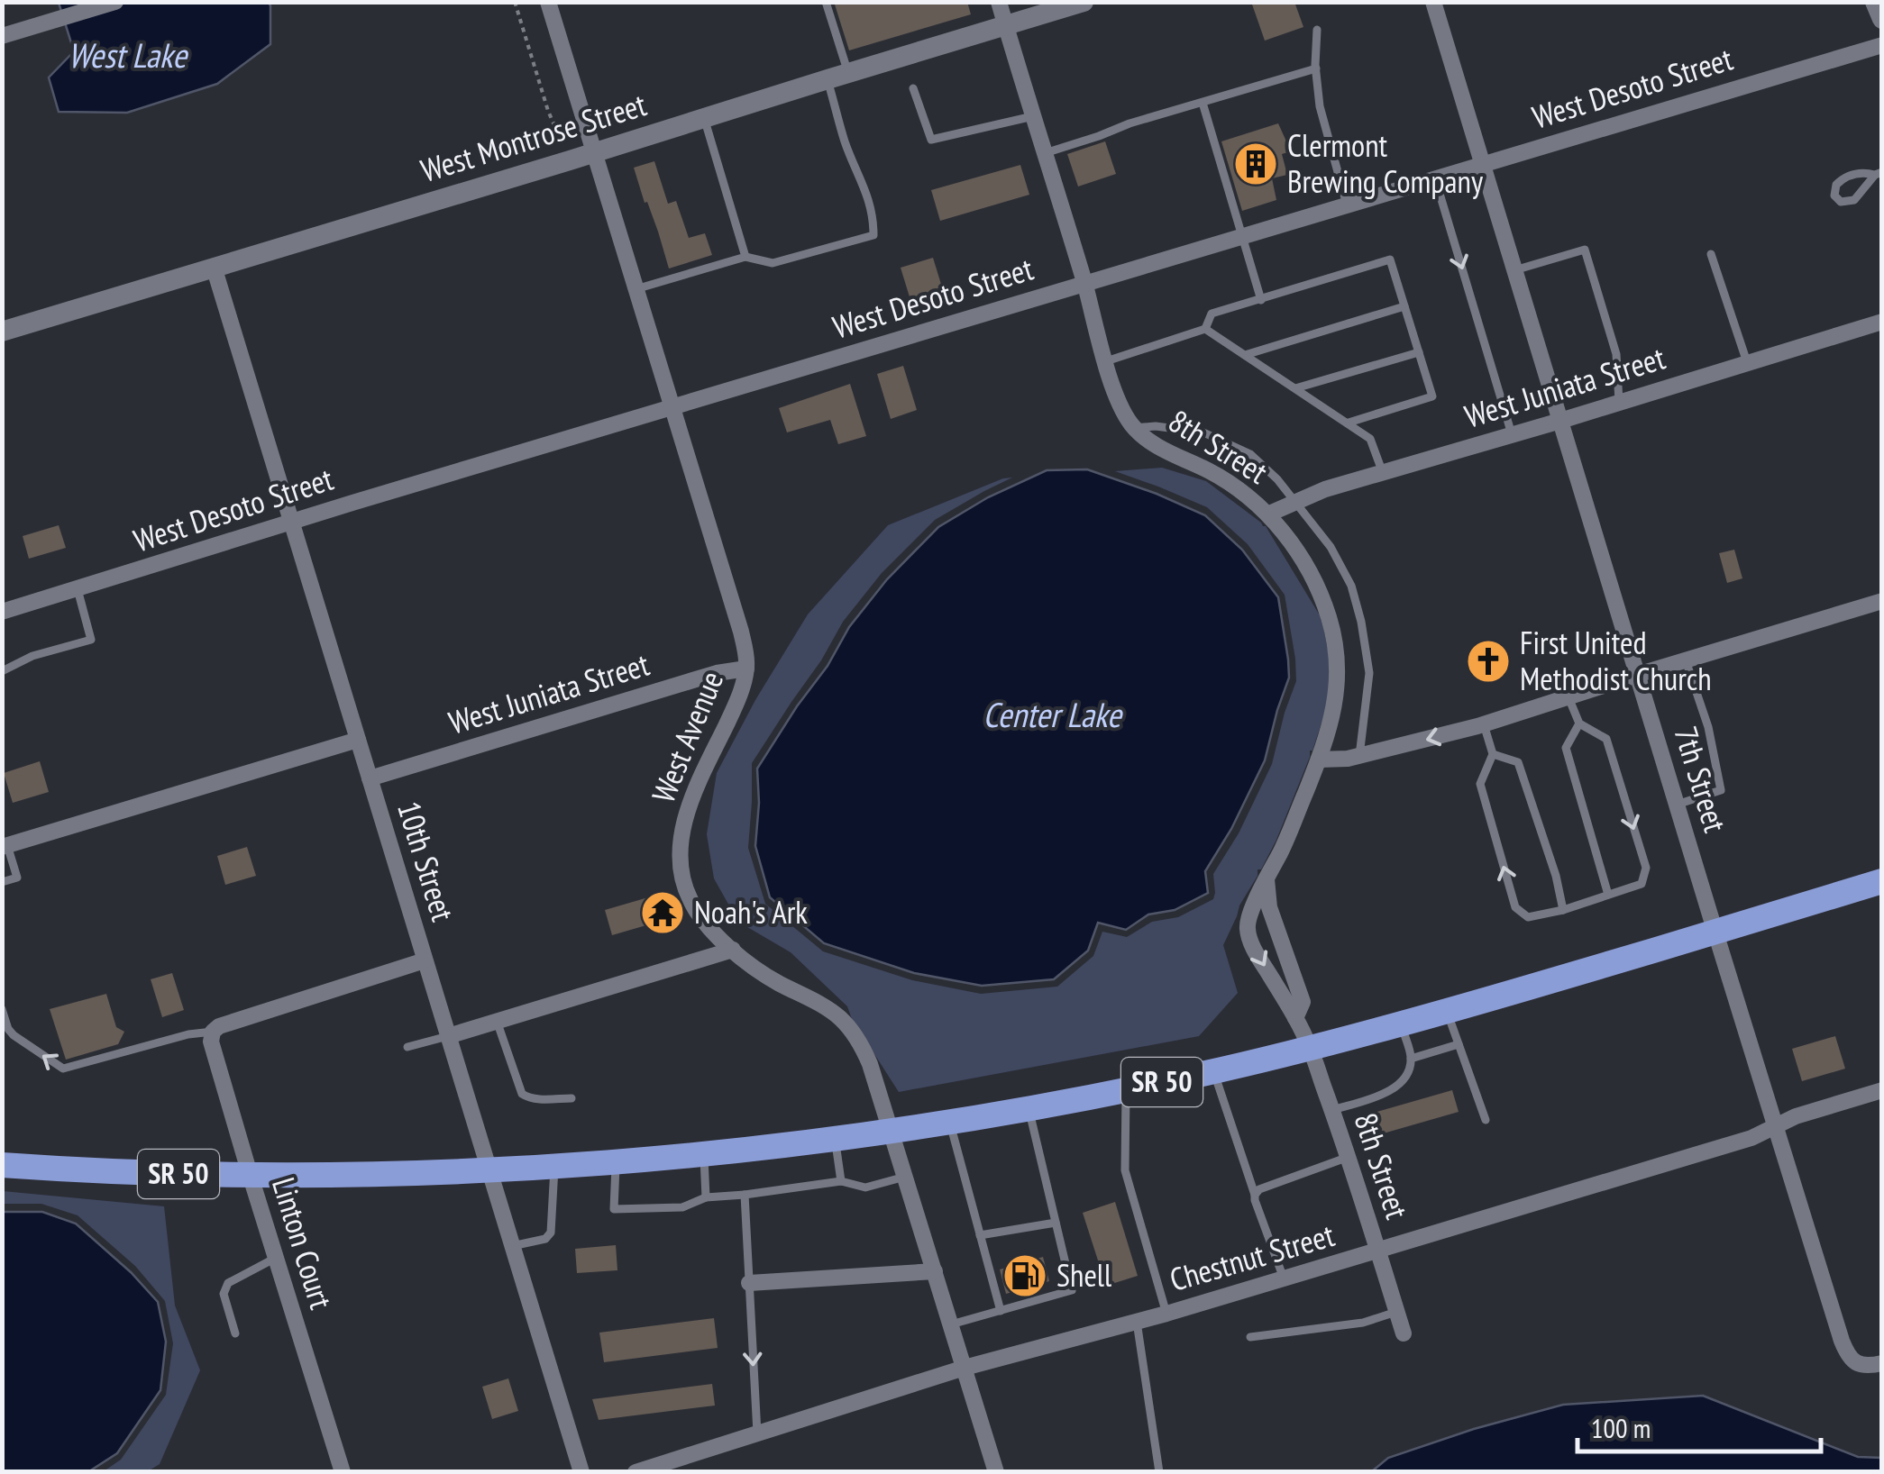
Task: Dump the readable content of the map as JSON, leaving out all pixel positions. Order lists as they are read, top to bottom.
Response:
{
  "streets": {
    "highway": ["SR 50"],
    "street": [
      "West Desoto Street",
      "West Montrose Street",
      "West Juniata Street",
      "8th Street",
      "West Avenue",
      "7th Street",
      "10th Street",
      "Linton Court",
      "Chestnut Street"
    ]
  },
  "crossings": [
    ["West Desoto Street", "8th Street"],
    ["West Desoto Street", "West Avenue"],
    ["West Desoto Street", "7th Street"],
    ["West Desoto Street", "10th Street"],
    ["West Montrose Street", "8th Street"],
    ["West Montrose Street", "West Avenue"],
    ["West Montrose Street", "10th Street"],
    ["West Juniata Street", "8th Street"],
    ["West Juniata Street", "West Avenue"],
    ["West Juniata Street", "7th Street"],
    ["West Juniata Street", "10th Street"],
    ["8th Street", "SR 50"],
    ["8th Street", "Chestnut Street"],
    ["West Avenue", "SR 50"],
    ["West Avenue", "Chestnut Street"],
    ["7th Street", "SR 50"],
    ["7th Street", "Chestnut Street"],
    ["10th Street", "SR 50"],
    ["SR 50", "Linton Court"]
  ],
  "water": ["West Lake", "Center Lake"],
  "places": {
    "building": ["Clermont Brewing Company"],
    "church": ["First United Methodist Church"],
    "temple": ["Noah's Ark"],
    "fuel station": ["Shell"]
  },
  "scale_bar": "100 m"
}
